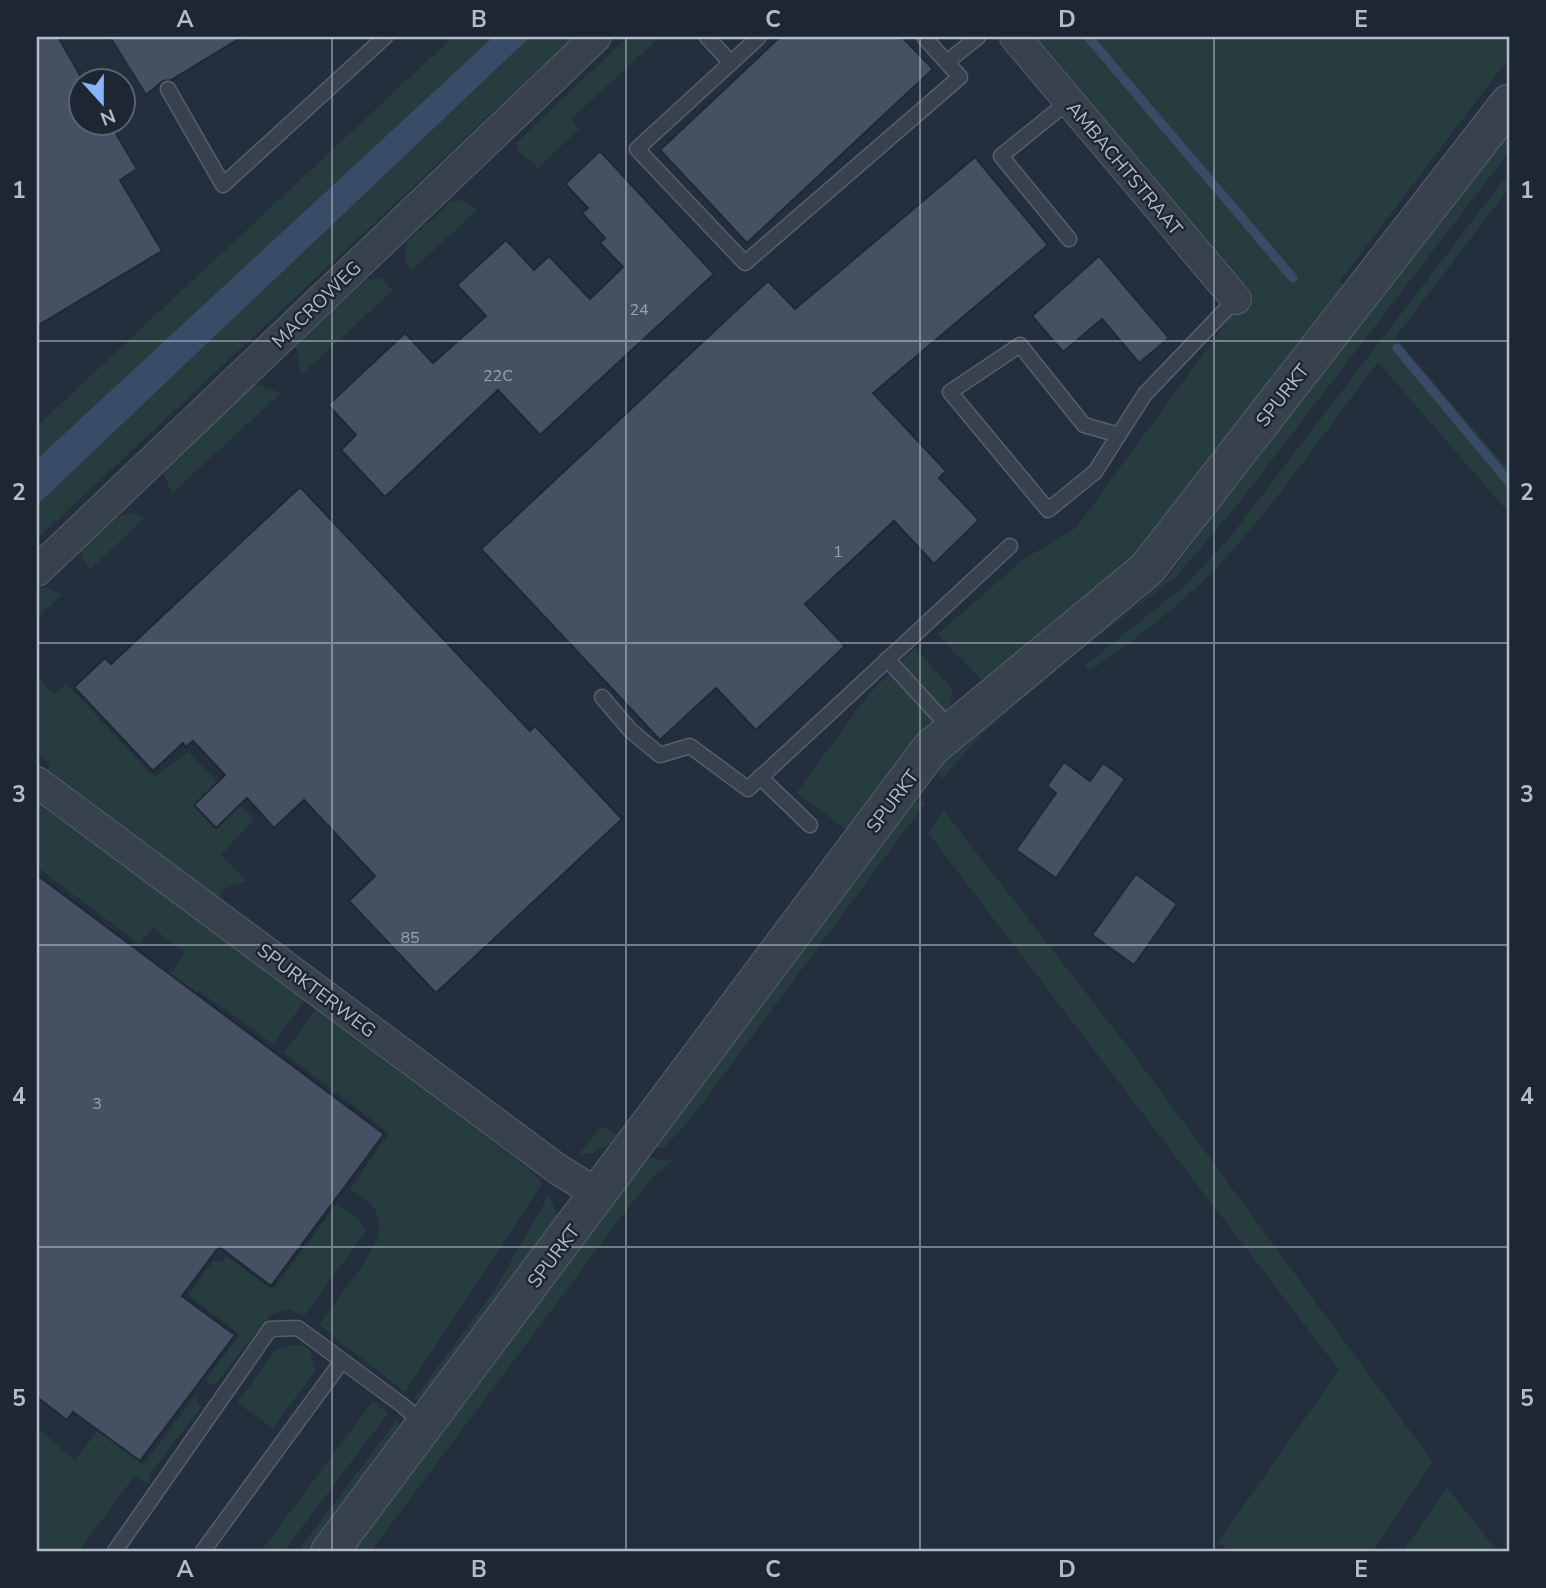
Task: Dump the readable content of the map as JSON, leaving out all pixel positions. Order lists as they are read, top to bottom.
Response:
{
  "streets": {
    "street": [
      "AMBACHTSTRAAT",
      "MACROWEG",
      "SPURKT",
      "SPURKTERWEG"
    ]
  },
  "crossings": [
    ["SPURKT", "SPURKTERWEG"]
  ],
  "house_numbers": [
    "24",
    "22C",
    "1",
    "85",
    "3"
  ],
  "north": "bottom",
  "grid": {
    "columns": [
      "A",
      "B",
      "C",
      "D",
      "E"
    ],
    "rows": [
      "1",
      "2",
      "3",
      "4",
      "5"
    ]
  }
}
